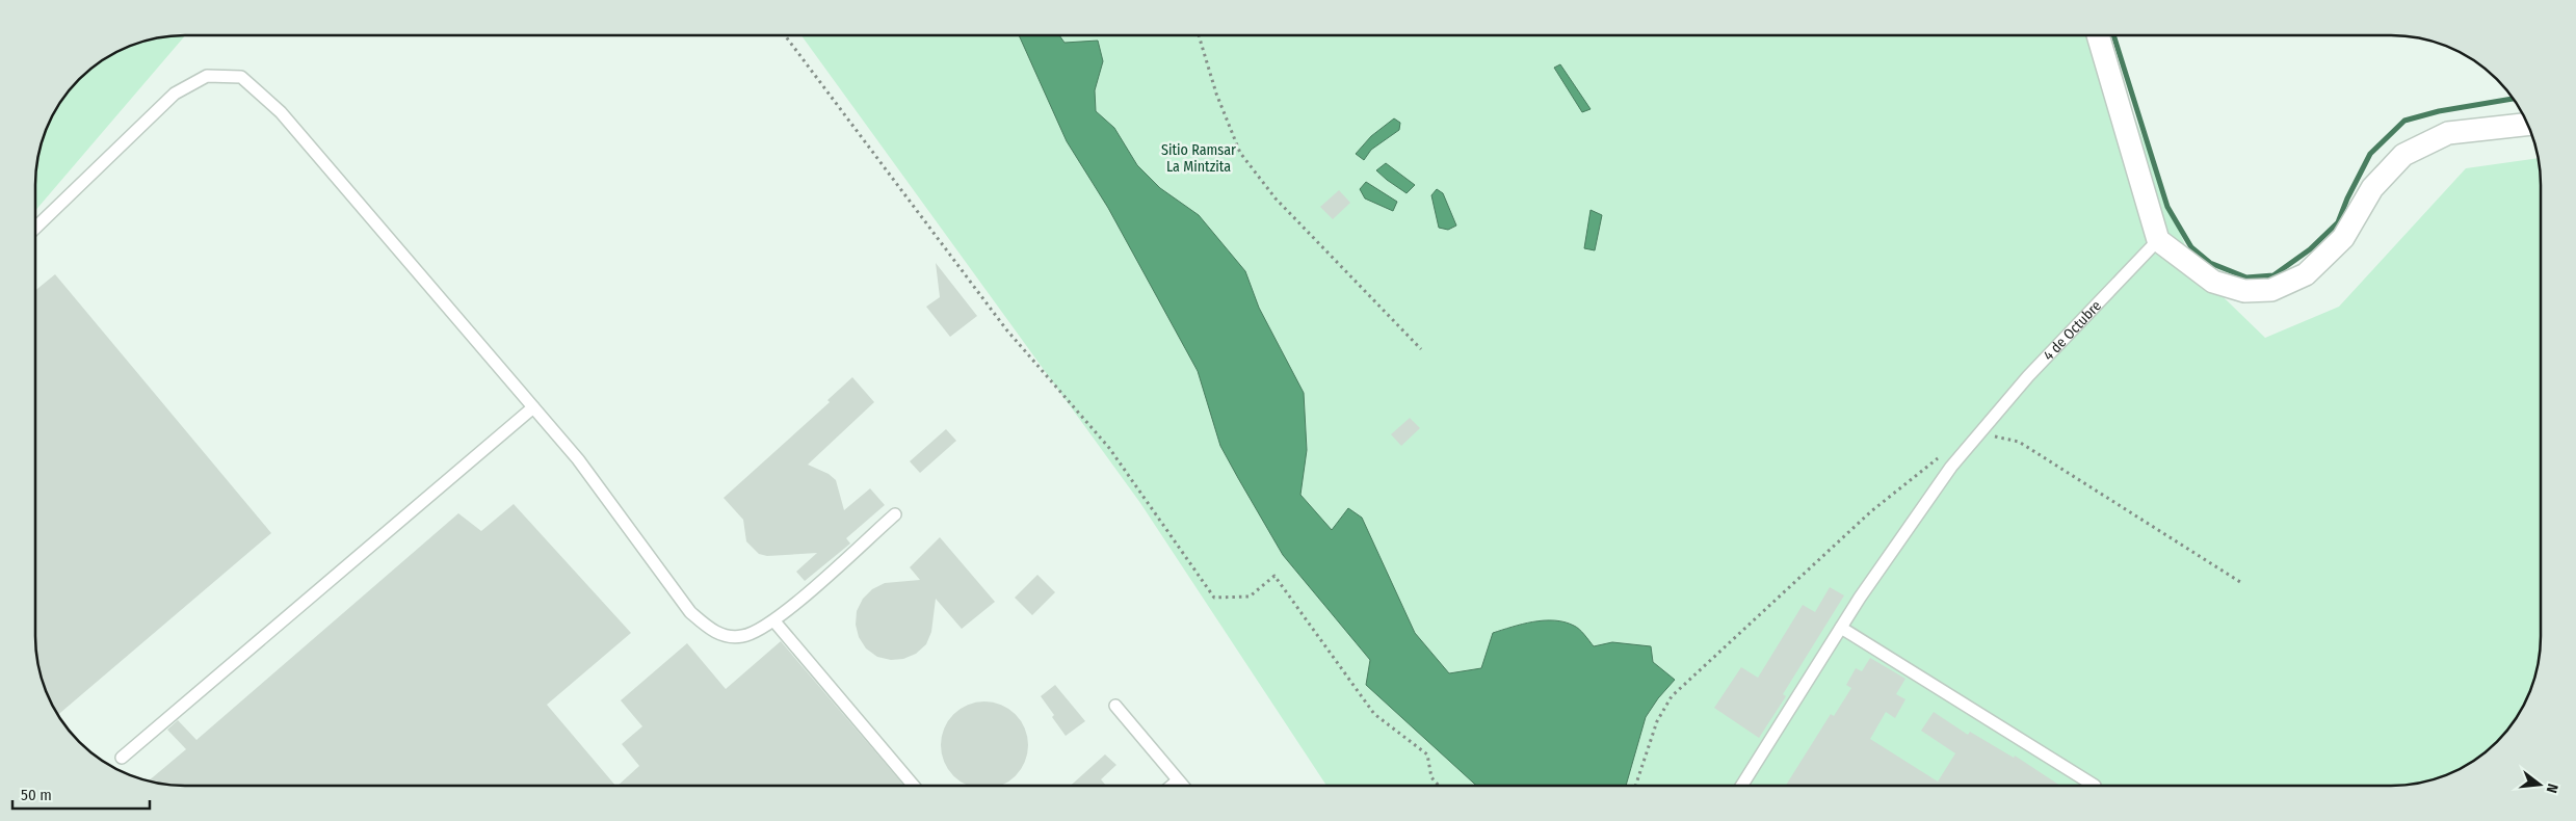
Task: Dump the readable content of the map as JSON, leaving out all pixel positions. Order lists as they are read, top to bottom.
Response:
{
  "streets": {
    "lane": ["4 de Octubre"]
  },
  "parks": ["Sitio Ramsar La Mintzita"],
  "scale_bar": "50 m",
  "north": "right"
}
